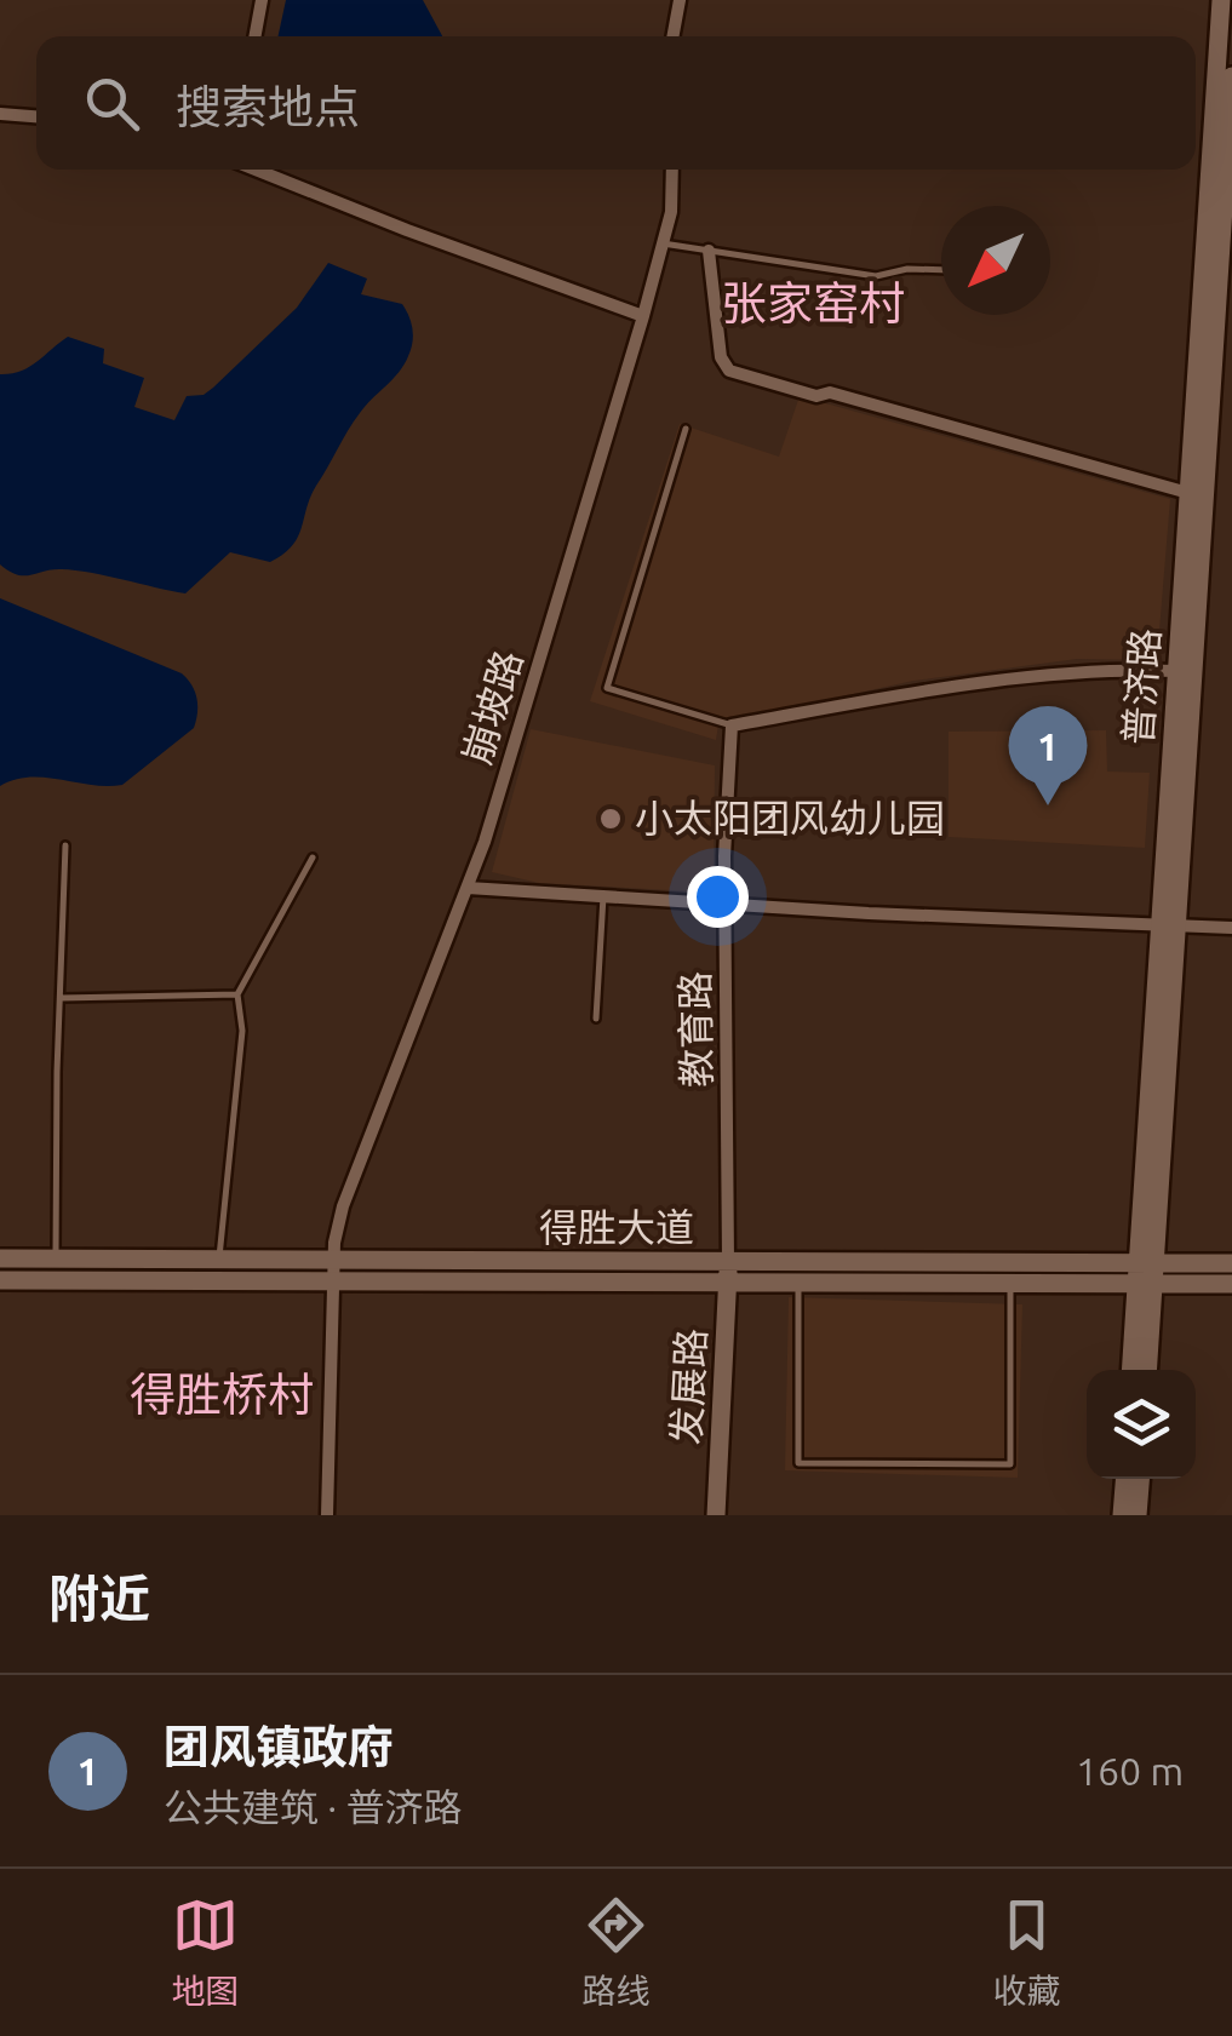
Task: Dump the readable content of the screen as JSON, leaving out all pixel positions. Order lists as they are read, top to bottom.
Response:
{
  "streets": {
    "main road": ["普济路", "得胜大道", "发展路"],
    "street": ["崩坡路", "教育路"]
  },
  "crossings": [
    ["普济路", "得胜大道"],
    ["崩坡路", "得胜大道"],
    ["教育路", "得胜大道"],
    ["教育路", "发展路"],
    ["得胜大道", "发展路"]
  ],
  "districts": ["张家窑村", "得胜桥村"],
  "places": ["小太阳团风幼儿园"],
  "north": "bottom left",
  "page": {
    "search": "搜索地点",
    "pins": "1",
    "heading": "附近",
    "list": [
      {
        "mark": "1",
        "name": "团风镇政府",
        "note": "公共建筑 · 普济路",
        "value": "160 m"
      }
    ],
    "nav": ["地图", "路线", "收藏"]
  }
}
